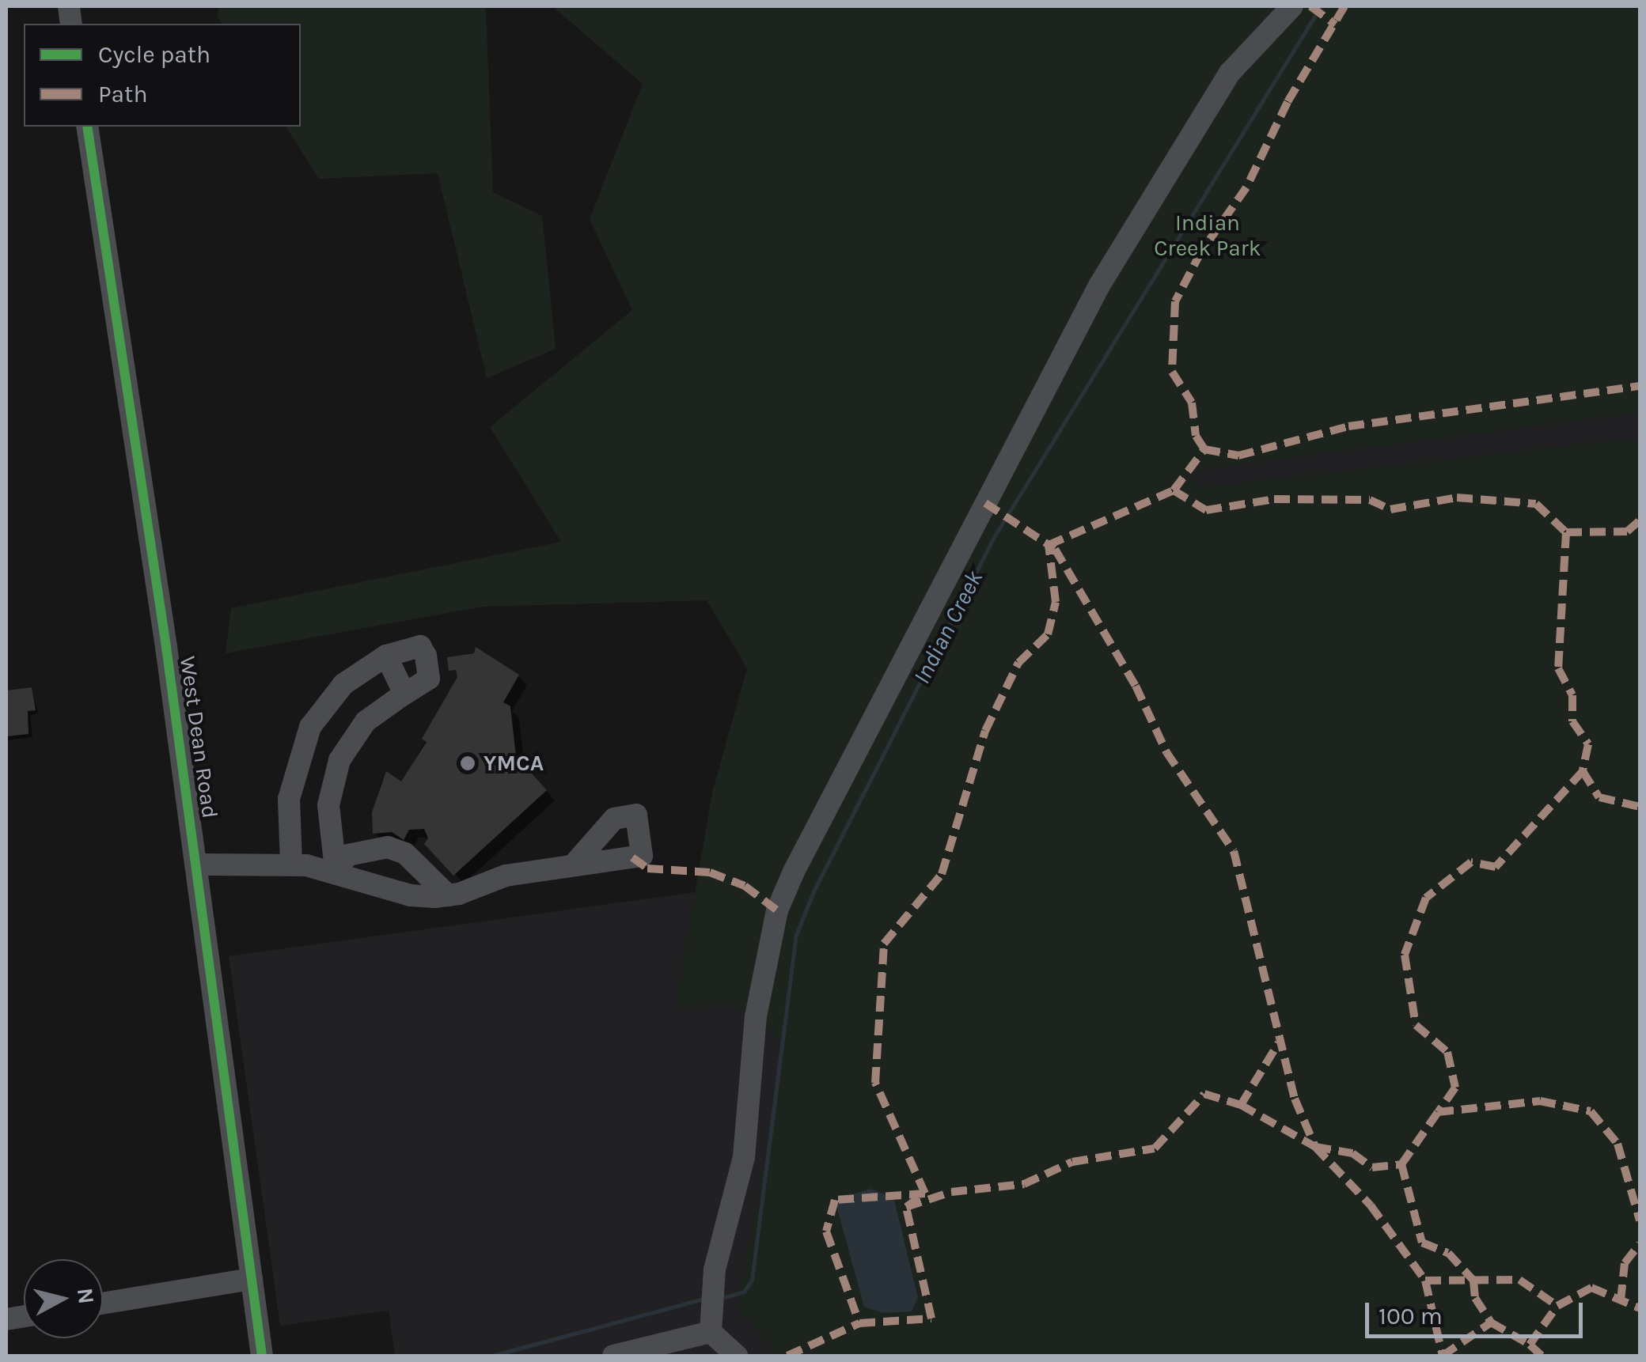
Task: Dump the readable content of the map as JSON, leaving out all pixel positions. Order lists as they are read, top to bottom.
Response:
{
  "streets": {
    "street": ["West Dean Road"]
  },
  "water": ["Indian Creek"],
  "parks": ["Indian Creek Park"],
  "places": ["YMCA"],
  "legend": ["Cycle path", "Path"],
  "scale_bar": "100 m",
  "north": "right"
}
